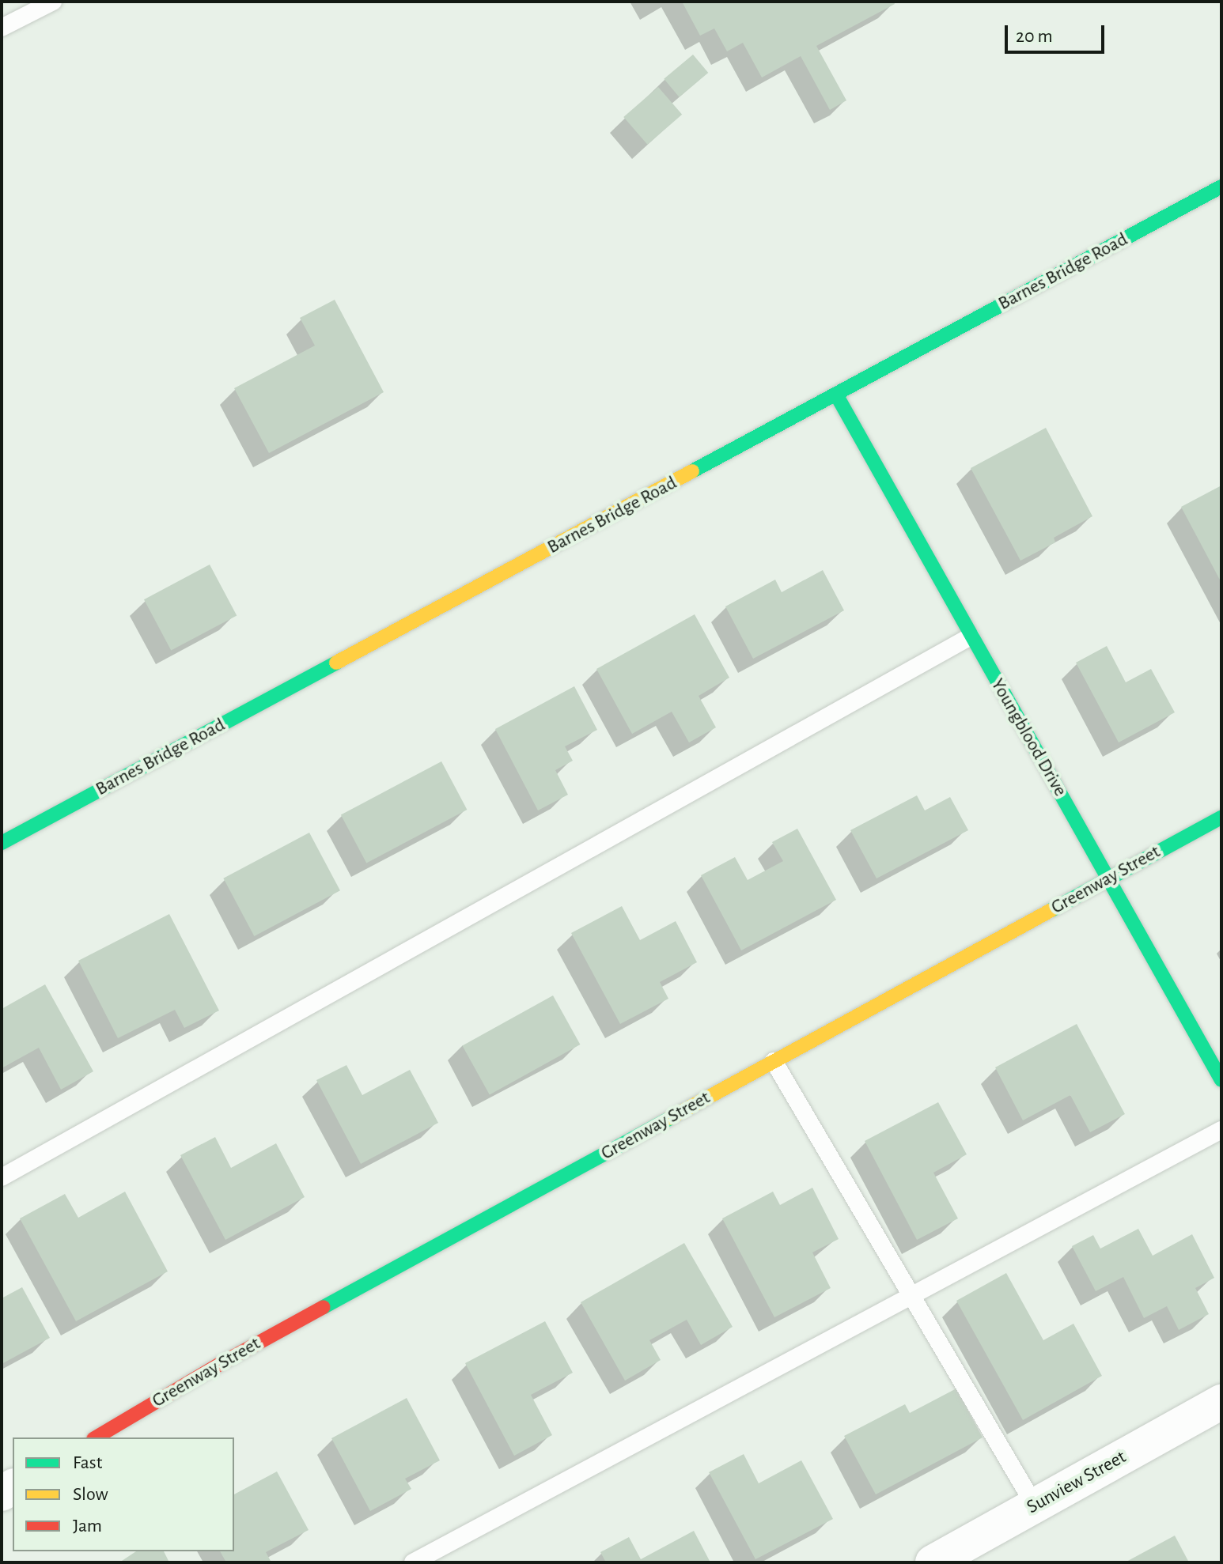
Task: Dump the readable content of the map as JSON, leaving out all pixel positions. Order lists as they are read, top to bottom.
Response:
{
  "streets": {
    "street": [
      "Barnes Bridge Road",
      "Youngblood Drive",
      "Greenway Street",
      "Sunview Street"
    ]
  },
  "crossings": [
    ["Barnes Bridge Road", "Youngblood Drive"],
    ["Youngblood Drive", "Greenway Street"]
  ],
  "legend": ["Fast", "Slow", "Jam"],
  "scale_bar": "20 m"
}
